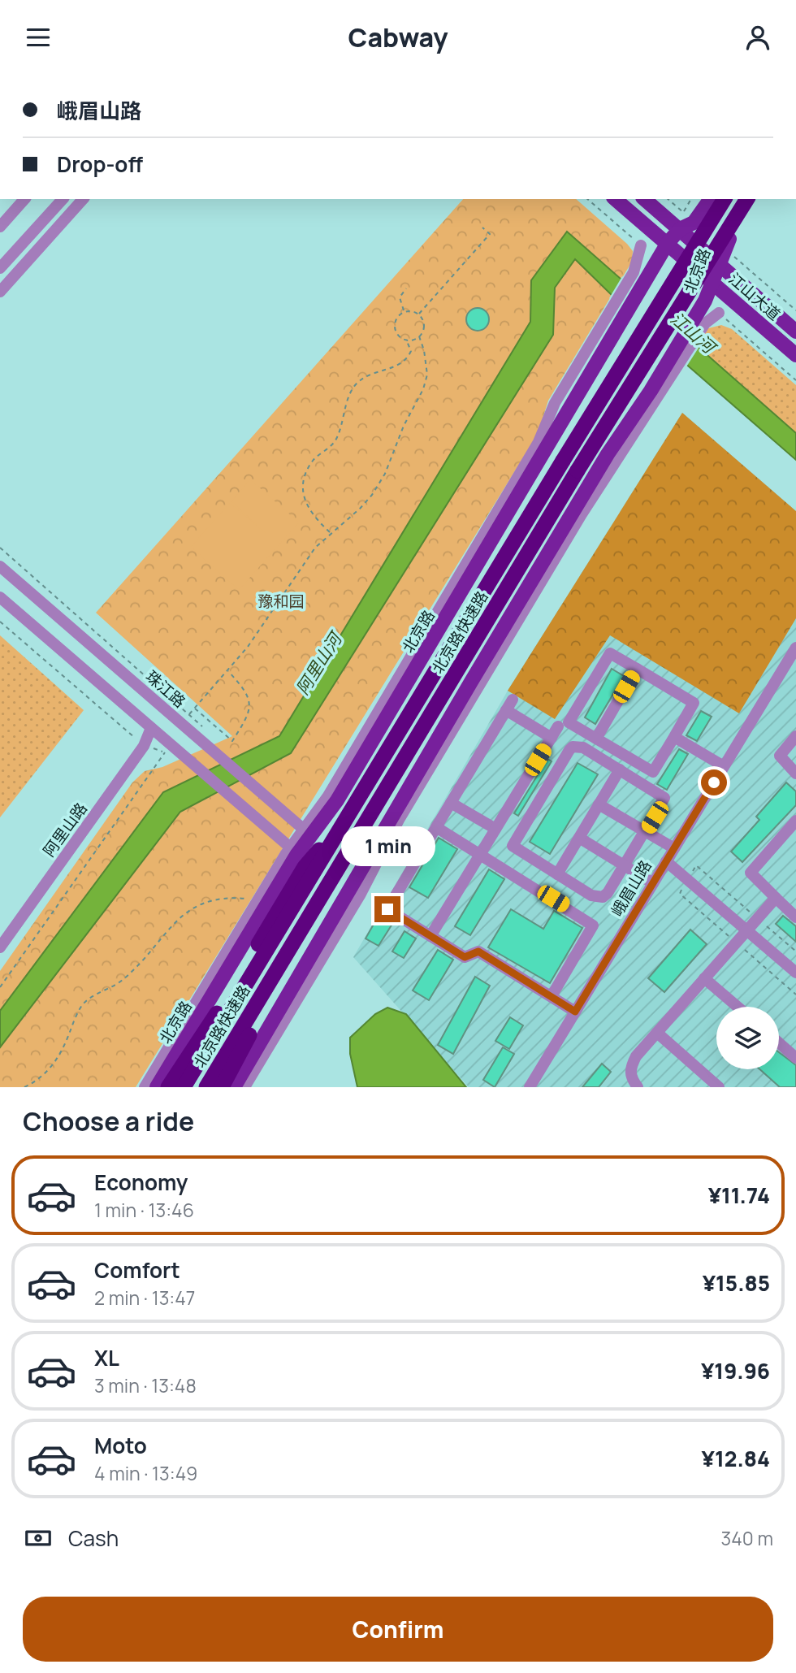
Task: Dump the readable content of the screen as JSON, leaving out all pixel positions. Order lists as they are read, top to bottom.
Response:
{
  "streets": {
    "highway": ["北京路快速路"],
    "main road": ["北京路", "江山大道"],
    "street": ["珠江路", "阿里山路", "峨眉山路"]
  },
  "crossings": [
    ["北京路", "江山大道"],
    ["北京路", "珠江路"]
  ],
  "water": ["江山河", "阿里山河"],
  "parks": ["豫和园"],
  "page": {
    "header": "Cabway",
    "banner": ["峨眉山路", "Drop-off"],
    "bubble": "1 min",
    "heading": "Choose a ride",
    "list": [
      {
        "name": "Economy",
        "note": "1 min · 13:46",
        "value": "¥11.74"
      },
      {
        "name": "Comfort",
        "note": "2 min · 13:47",
        "value": "¥15.85"
      },
      {
        "name": "XL",
        "note": "3 min · 13:48",
        "value": "¥19.96"
      },
      {
        "name": "Moto",
        "note": "4 min · 13:49",
        "value": "¥12.84"
      }
    ],
    "pay": ["Cash", "340 m"],
    "buttons": "Confirm"
  }
}
